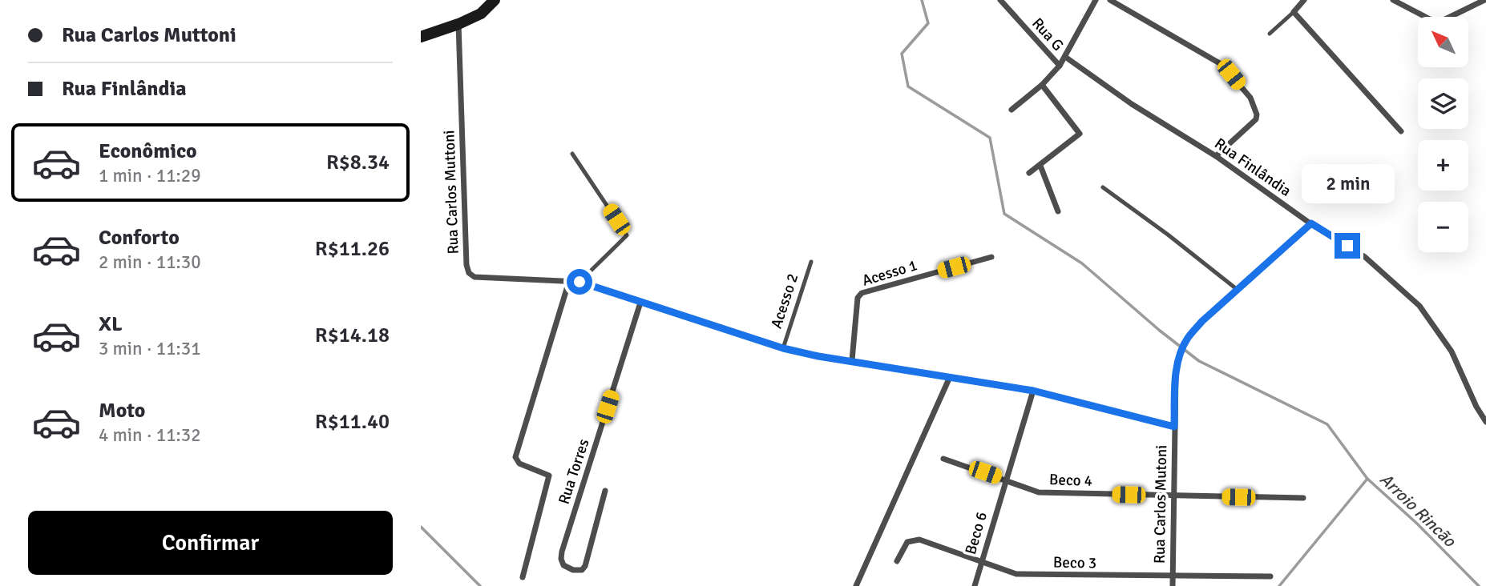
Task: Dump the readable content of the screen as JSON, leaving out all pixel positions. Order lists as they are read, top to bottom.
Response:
{
  "streets": {
    "street": [
      "Rua G",
      "Rua Finlândia",
      "Rua Carlos Muttoni",
      "Acesso 1",
      "Rua Torres",
      "Beco 4",
      "Rua Carlos Mutoni",
      "Beco 6",
      "Beco 3"
    ],
    "lane": ["Acesso 2"]
  },
  "crossings": [
    ["Rua Finlândia", "Rua Carlos Mutoni"],
    ["Rua Carlos Muttoni", "Acesso 1"],
    ["Rua Carlos Muttoni", "Acesso 2"],
    ["Rua Carlos Muttoni", "Rua Torres"],
    ["Rua Carlos Muttoni", "Rua Carlos Mutoni"],
    ["Rua Carlos Muttoni", "Beco 6"],
    ["Beco 4", "Rua Carlos Mutoni"],
    ["Beco 4", "Beco 6"],
    ["Rua Carlos Mutoni", "Beco 3"],
    ["Beco 6", "Beco 3"]
  ],
  "water": ["Arroio Rincão"],
  "north": "top left",
  "page": {
    "banner": ["Rua Carlos Muttoni", "Rua Finlândia"],
    "map_buttons": ["+", "−"],
    "list": [
      {
        "name": "Econômico",
        "note": "1 min · 11:29",
        "value": "R$8.34"
      },
      {
        "name": "Conforto",
        "note": "2 min · 11:30",
        "value": "R$11.26"
      },
      {
        "name": "XL",
        "note": "3 min · 11:31",
        "value": "R$14.18"
      },
      {
        "name": "Moto",
        "note": "4 min · 11:32",
        "value": "R$11.40"
      }
    ],
    "bubble": "2 min",
    "buttons": "Confirmar"
  }
}
